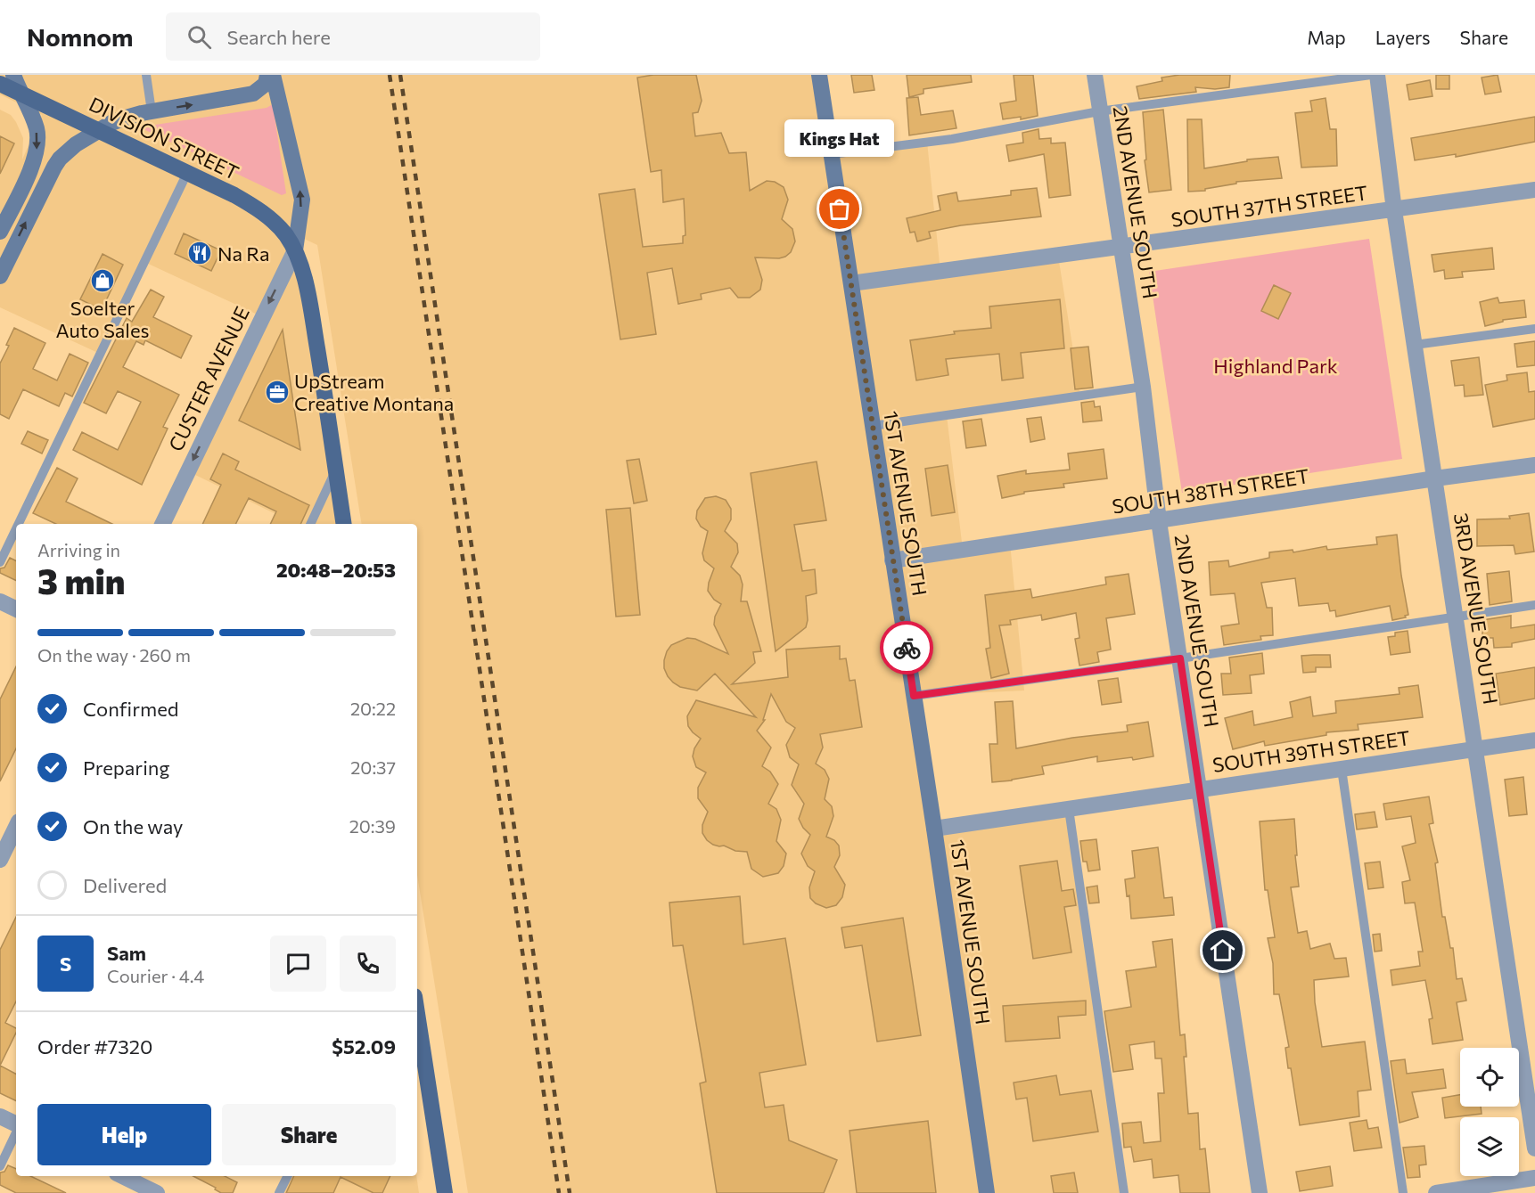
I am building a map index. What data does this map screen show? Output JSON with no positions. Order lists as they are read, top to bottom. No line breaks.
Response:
{"streets":{"main road":["DIVISION STREET"],"street":["2ND AVENUE SOUTH","SOUTH 37TH STREET","CUSTER AVENUE","SOUTH 38TH STREET","1ST AVENUE SOUTH","3RD AVENUE SOUTH","SOUTH 39TH STREET"]},"crossings":[["DIVISION STREET","CUSTER AVENUE"],["2ND AVENUE SOUTH","SOUTH 37TH STREET"],["2ND AVENUE SOUTH","SOUTH 38TH STREET"],["2ND AVENUE SOUTH","SOUTH 39TH STREET"],["SOUTH 37TH STREET","1ST AVENUE SOUTH"],["SOUTH 37TH STREET","3RD AVENUE SOUTH"],["SOUTH 38TH STREET","1ST AVENUE SOUTH"],["SOUTH 38TH STREET","3RD AVENUE SOUTH"],["1ST AVENUE SOUTH","SOUTH 39TH STREET"],["3RD AVENUE SOUTH","SOUTH 39TH STREET"]],"one_way":["CUSTER AVENUE"],"parks":["Highland Park"],"places":{"other":["Kings Hat"],"restaurant":["Na Ra"],"shop":["Soelter Auto Sales"],"office":["UpStream Creative Montana"]},"page":{"header":"Nomnom","search":"Search here","nav":["Map","Layers","Share"],"bubble":"Kings Hat","heading":["3 min","Arriving in","20:48–20:53"],"panel":["Sam","Courier · 4.4","Order #7320","$52.09"],"bar":"On the way · 260 m","list":[["Confirmed","20:22"],["Preparing","20:37"],["On the way","20:39"],"Delivered"],"round":"S","buttons":["Help","Share"]}}
